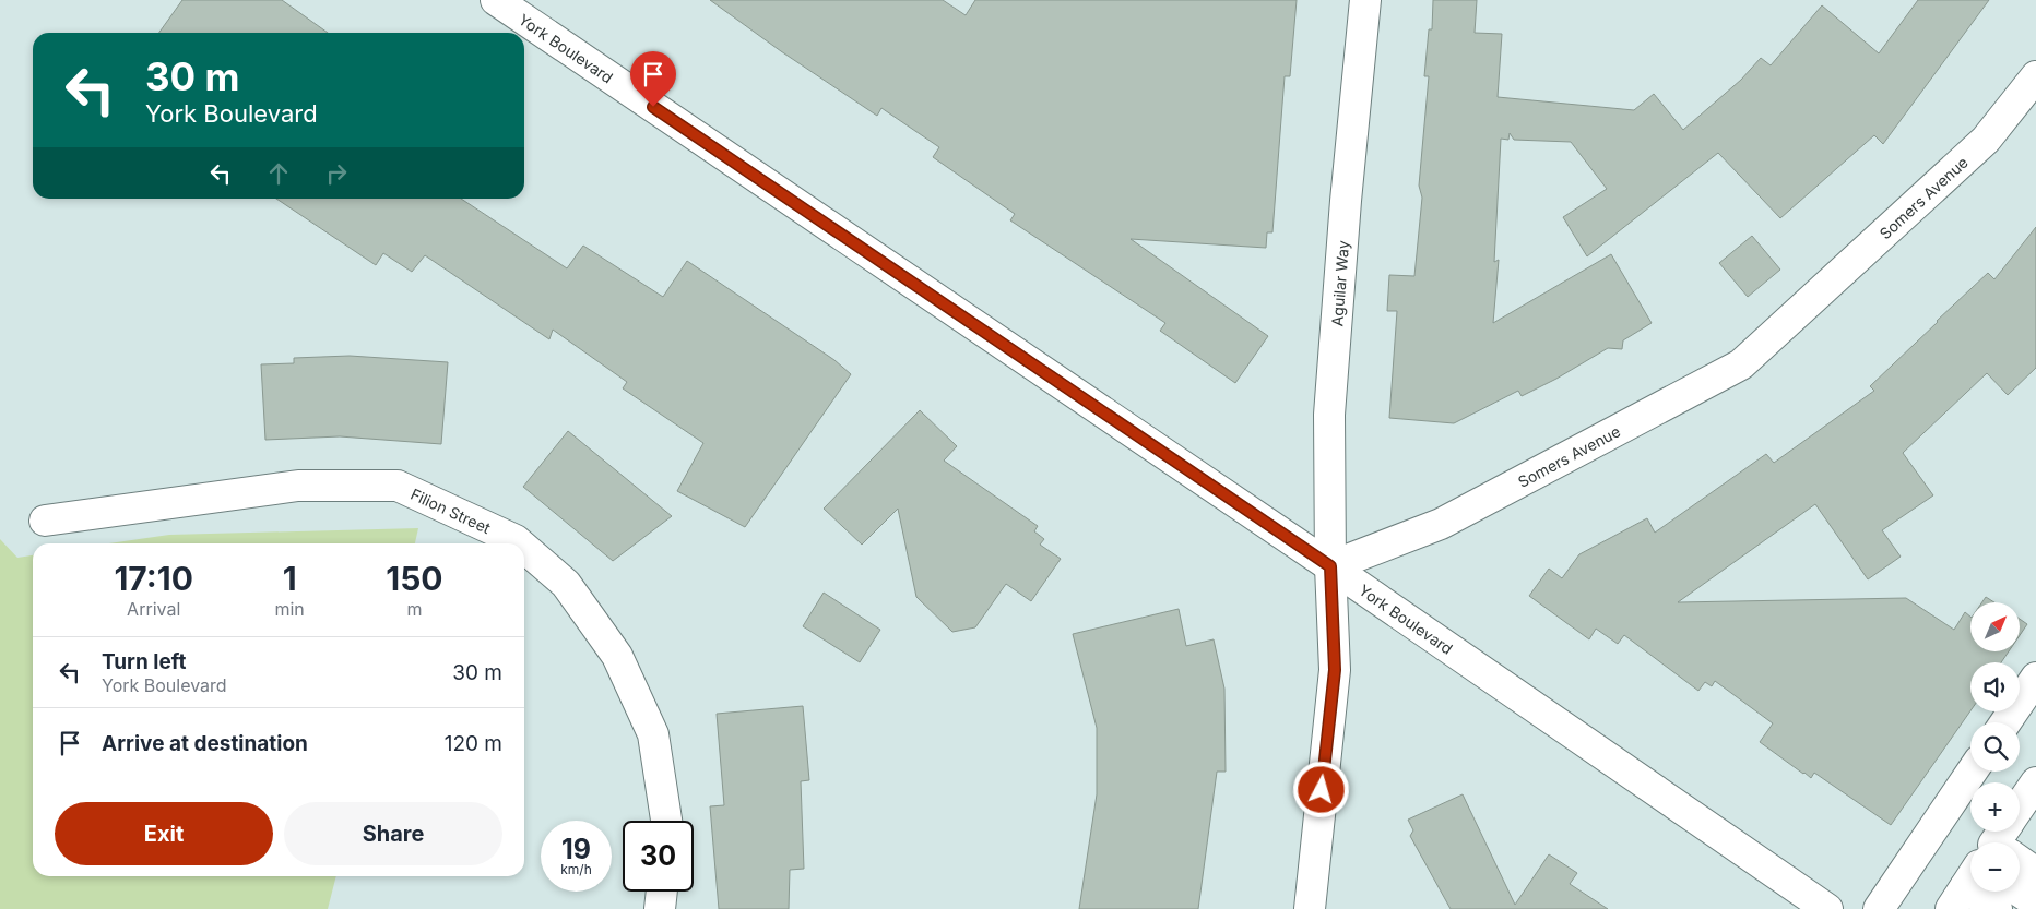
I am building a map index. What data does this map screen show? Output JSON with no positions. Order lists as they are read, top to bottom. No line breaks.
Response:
{"streets":{"street":["York Boulevard","Somers Avenue","Aguilar Way","Filion Street"]},"crossings":[["York Boulevard","Somers Avenue"],["York Boulevard","Aguilar Way"],["Somers Avenue","Aguilar Way"]],"north":"top right","page":{"turn":["30 m","York Boulevard"],"eta":["17:10","Arrival","1","min","150","m"],"map_buttons":["+","−"],"list":[{"name":"Turn left","note":"York Boulevard","value":"30 m"},{"name":"Arrive at destination","value":"120 m"}],"buttons":["Exit","Share"],"speed":"19 km/h","limit":"30"}}
